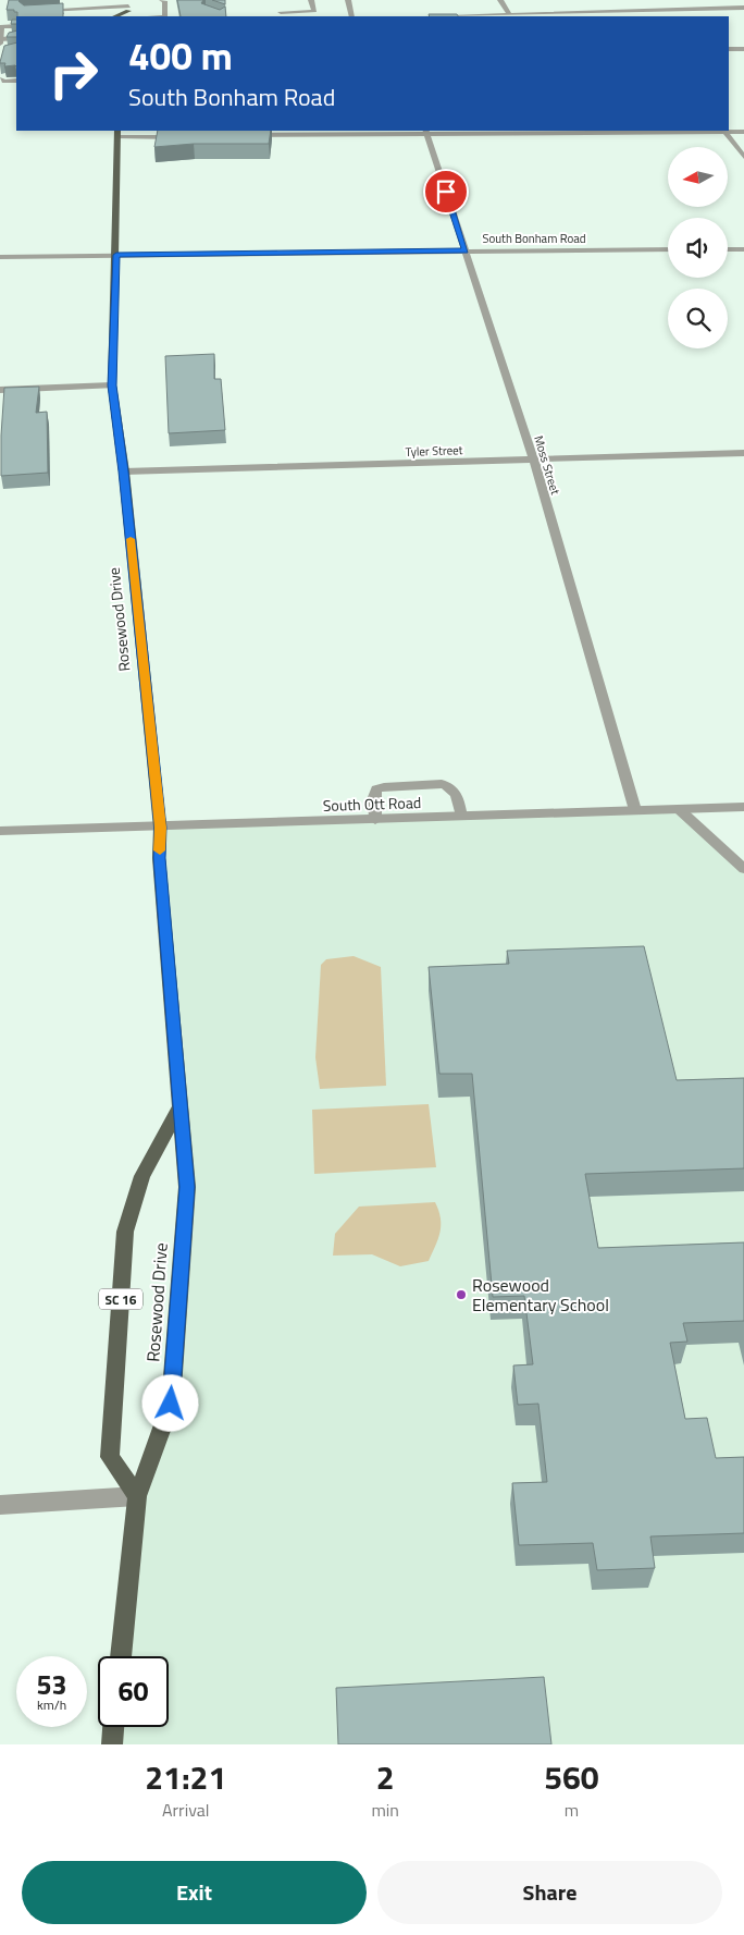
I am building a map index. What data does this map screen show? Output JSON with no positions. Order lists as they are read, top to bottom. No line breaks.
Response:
{"streets":{"main road":["Rosewood Drive","SC 16"],"street":["South Bonham Road","Tyler Street","Moss Street","South Ott Road"]},"crossings":[["South Bonham Road","Moss Street"],["South Bonham Road","Rosewood Drive"],["Tyler Street","Moss Street"],["Tyler Street","Rosewood Drive"],["Moss Street","South Ott Road"],["Rosewood Drive","South Ott Road"],["Rosewood Drive","SC 16"]],"places":["Rosewood Elementary School"],"north":"left","page":{"turn":["400 m","South Bonham Road"],"speed":"53 km/h","limit":"60","eta":["21:21","Arrival","2","min","560","m"],"buttons":["Exit","Share"]}}
